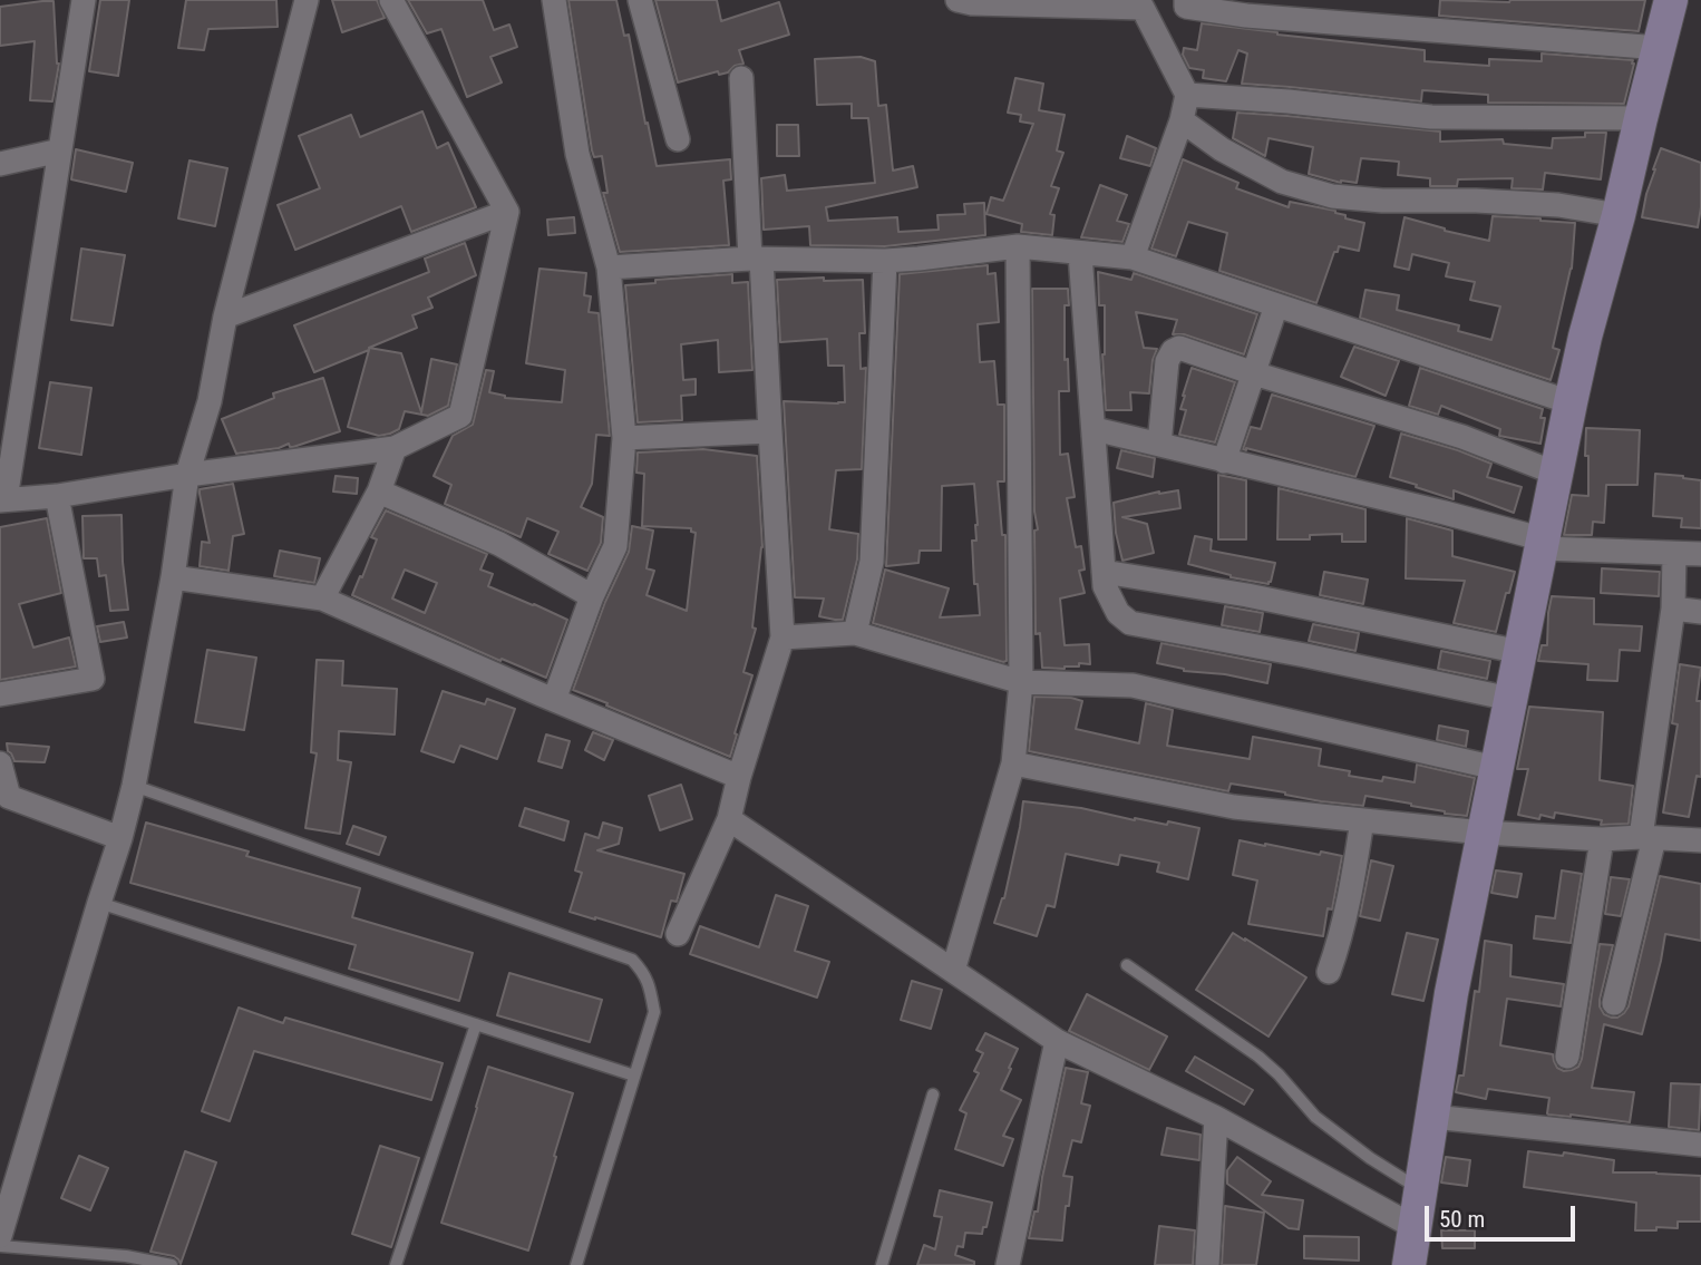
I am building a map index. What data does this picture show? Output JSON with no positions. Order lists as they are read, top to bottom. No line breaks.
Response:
{"scale_bar":"50 m"}
